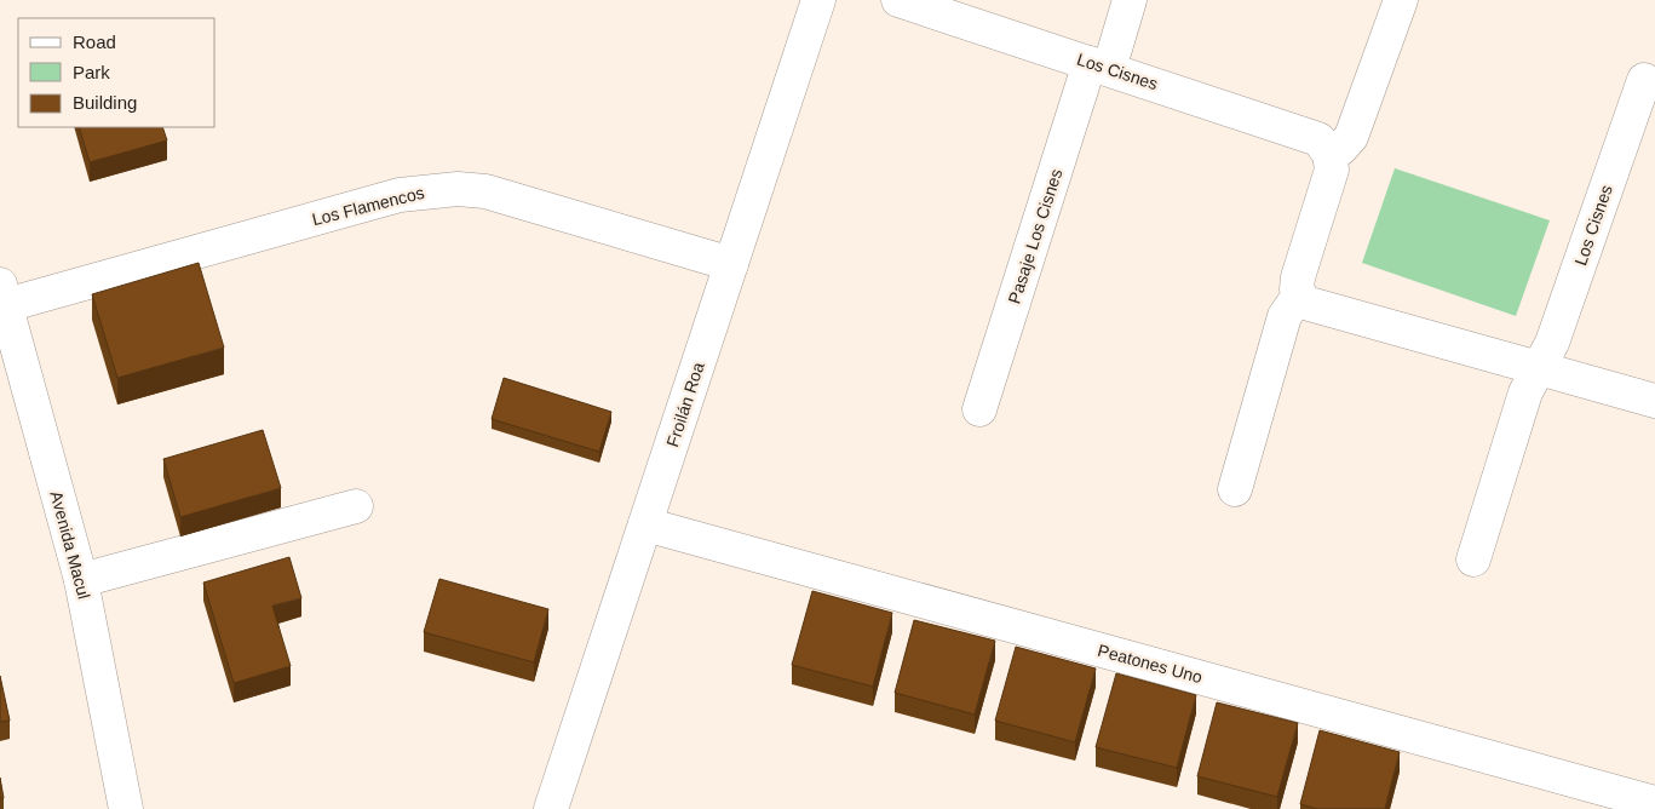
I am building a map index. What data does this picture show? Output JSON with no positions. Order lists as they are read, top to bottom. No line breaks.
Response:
{"streets":{"street":["Los Cisnes","Los Flamencos","Pasaje Los Cisnes","Froilán Roa","Avenida Macul","Peatones Uno"]},"crossings":[["Los Cisnes","Pasaje Los Cisnes"],["Los Flamencos","Froilán Roa"],["Los Flamencos","Avenida Macul"],["Froilán Roa","Peatones Uno"]],"legend":["Road","Park","Building"]}
